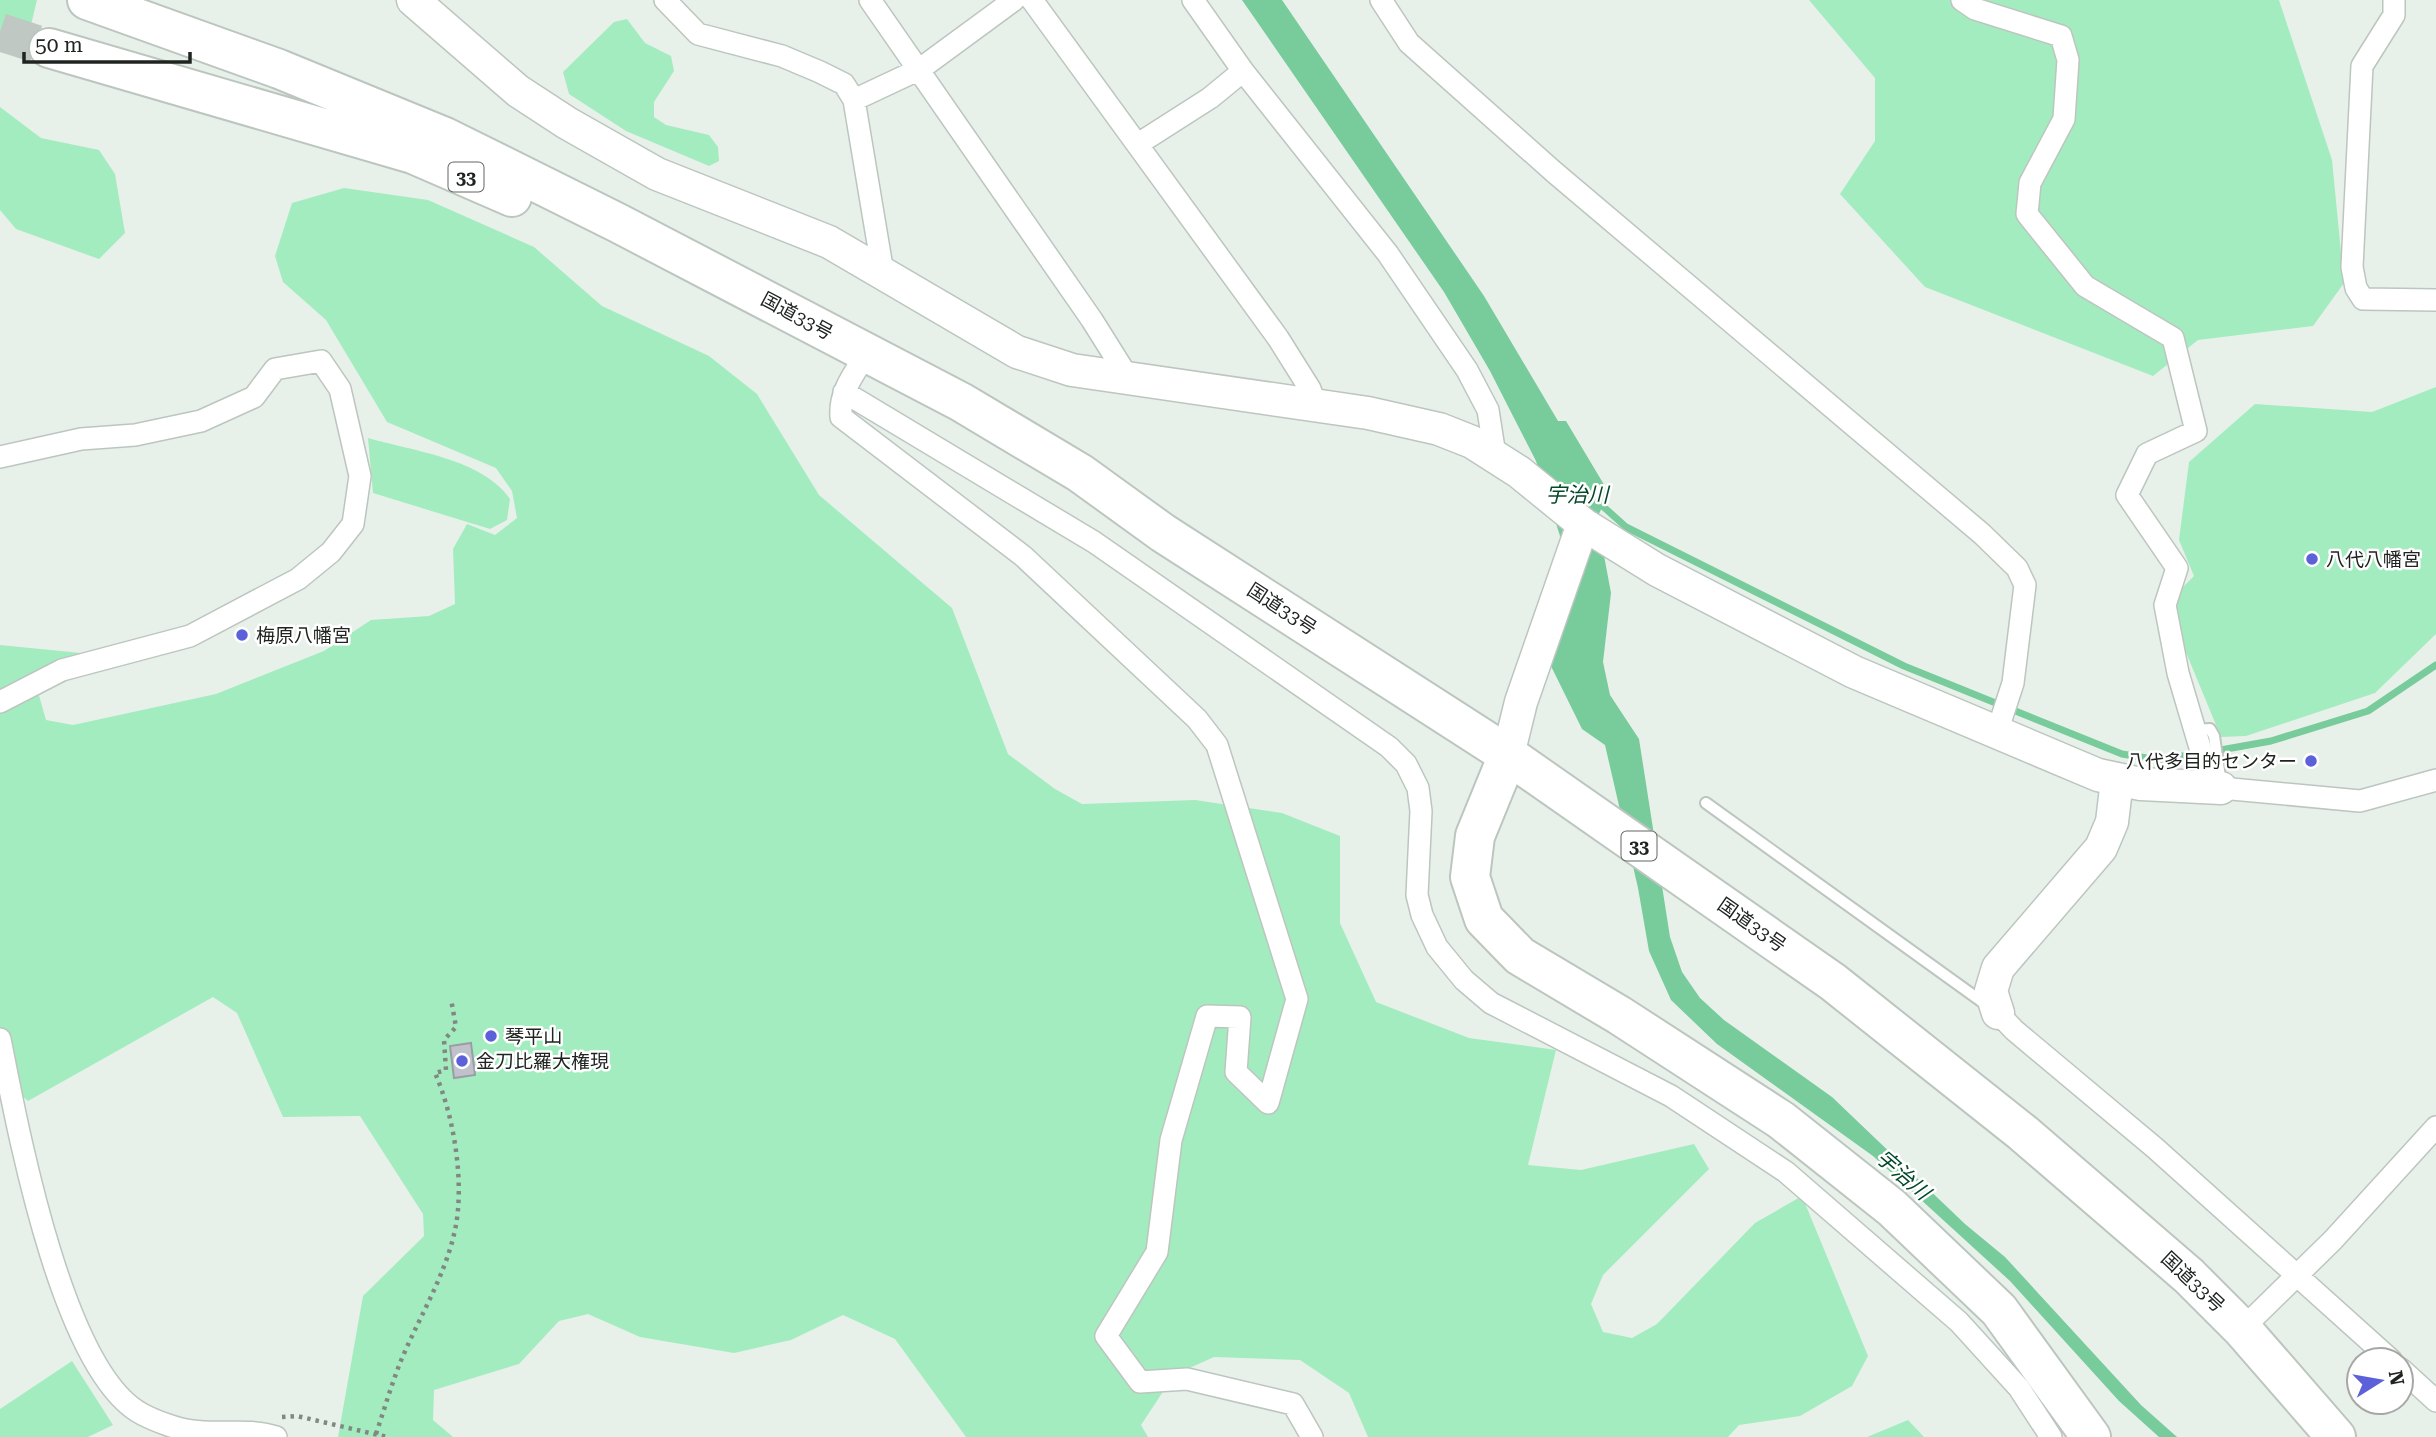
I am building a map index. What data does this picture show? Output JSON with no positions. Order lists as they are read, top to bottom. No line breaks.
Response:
{"streets":{"highway":["33","国道33号"]},"crossings":[["33","国道33号"]],"water":["宇治川"],"places":["八代八幡宮","梅原八幡宮","八代多目的センター","琴平山","金刀比羅大権現"],"scale_bar":"50 m","north":"right"}
